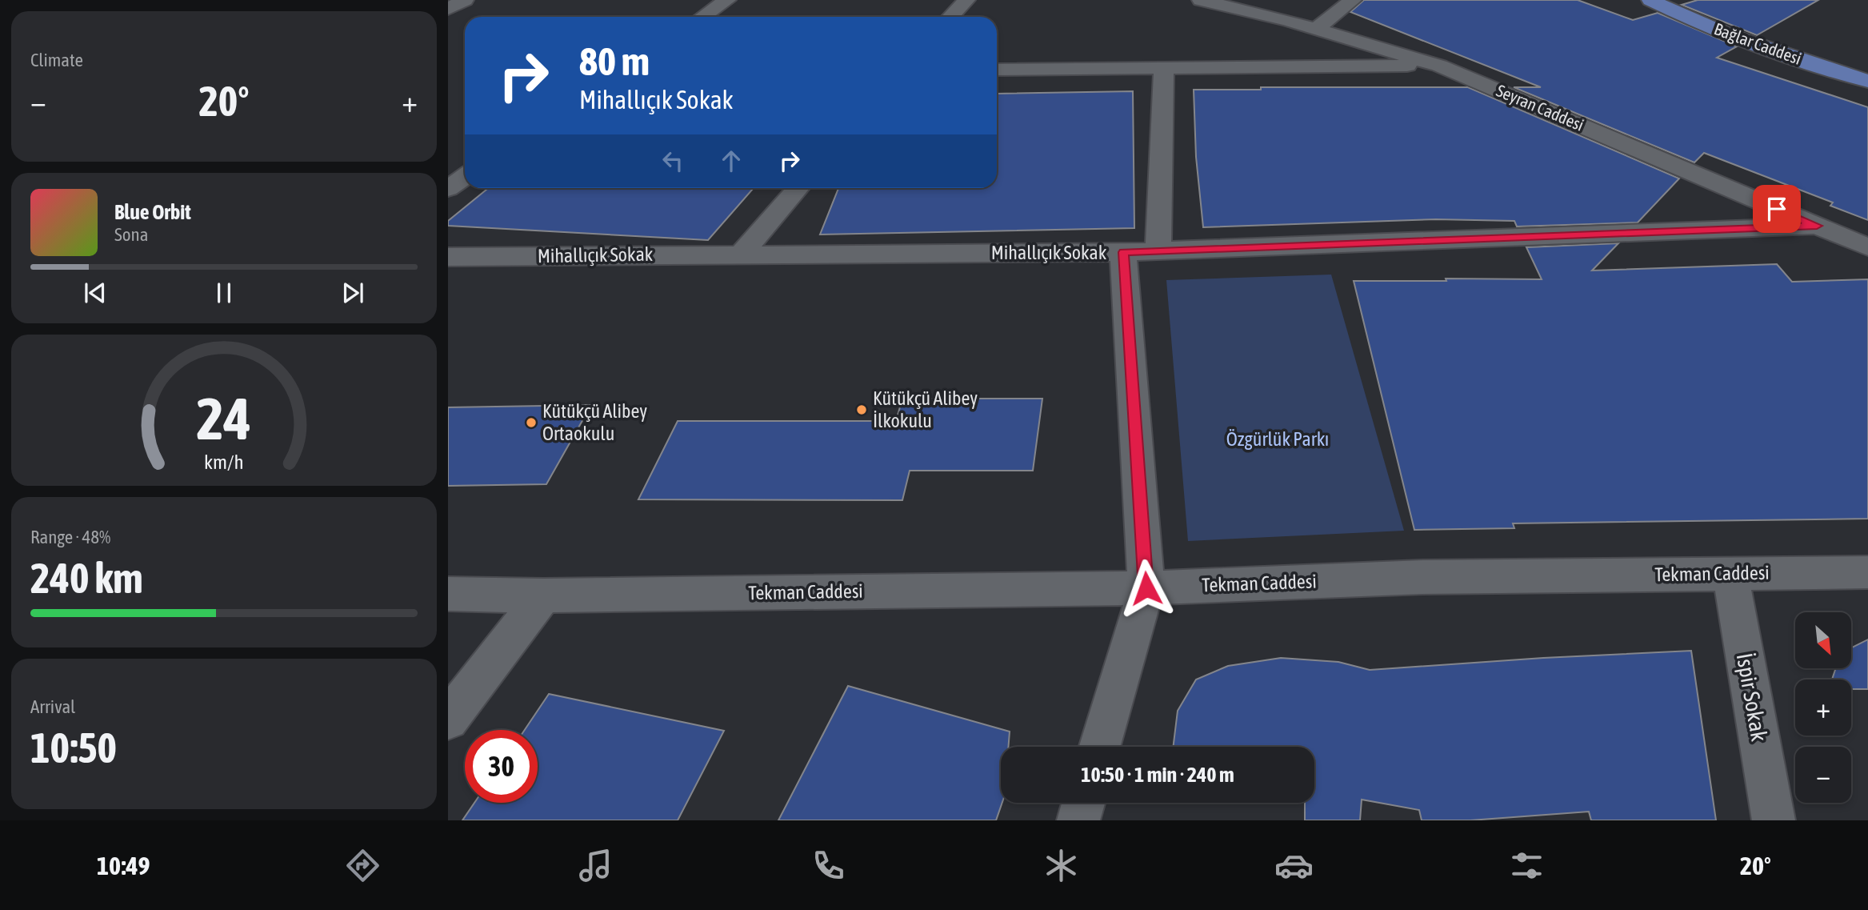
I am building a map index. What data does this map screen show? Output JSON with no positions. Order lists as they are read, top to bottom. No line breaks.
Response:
{"streets":{"main road":["Bağlar Caddesi"],"street":["Seyran Caddesi","Mihallıçık Sokak","Tekman Caddesi","İspir Sokak"]},"crossings":[["Seyran Caddesi","Mihallıçık Sokak"],["Tekman Caddesi","İspir Sokak"]],"parks":["Özgürlük Parkı"],"places":["Kütükçü Alibey İlkokulu","Kütükçü Alibey Ortaokulu"],"north":"bottom right","page":{"tile":["Climate",["Range · 48%","240 km"],["Arrival","10:50"]],"turn":["80 m","Mihallıçık Sokak"],"heat":["−","20°","+"],"song":["Blue Orbit","Sona"],"map_buttons":["+","−"],"limit":"30","trip":"10:50 · 1 min · 240 m","tabs":["10:49","20°"],"gauge":["24","km/h"]}}
